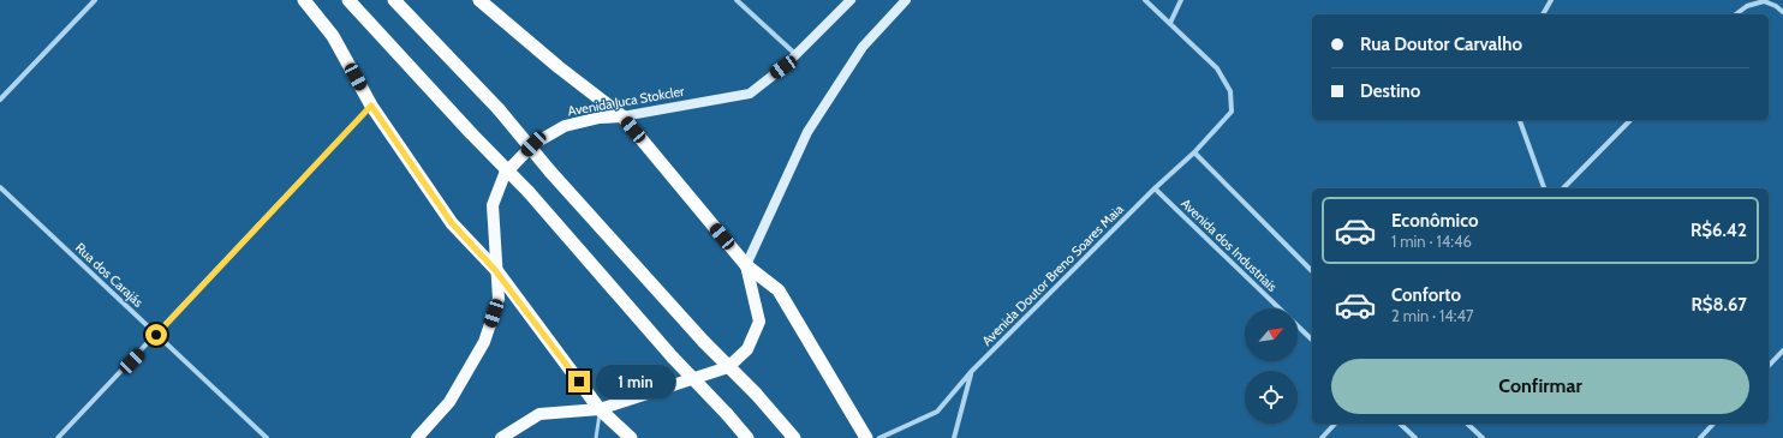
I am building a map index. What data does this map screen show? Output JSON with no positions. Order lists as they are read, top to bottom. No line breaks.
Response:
{"streets":{"main road":["Avenida Juca Stokcler"],"street":["Avenida dos Industriais","Rua dos Carajás","Avenida Doutor Breno Soares Maia"]},"crossings":[["Avenida dos Industriais","Avenida Doutor Breno Soares Maia"]],"north":"top right","page":{"banner":["Rua Doutor Carvalho","Destino"],"list":[{"name":"Econômico","note":"1 min · 14:46","value":"R$6.42"},{"name":"Conforto","note":"2 min · 14:47","value":"R$8.67"}],"buttons":"Confirmar","bubble":"1 min"}}
